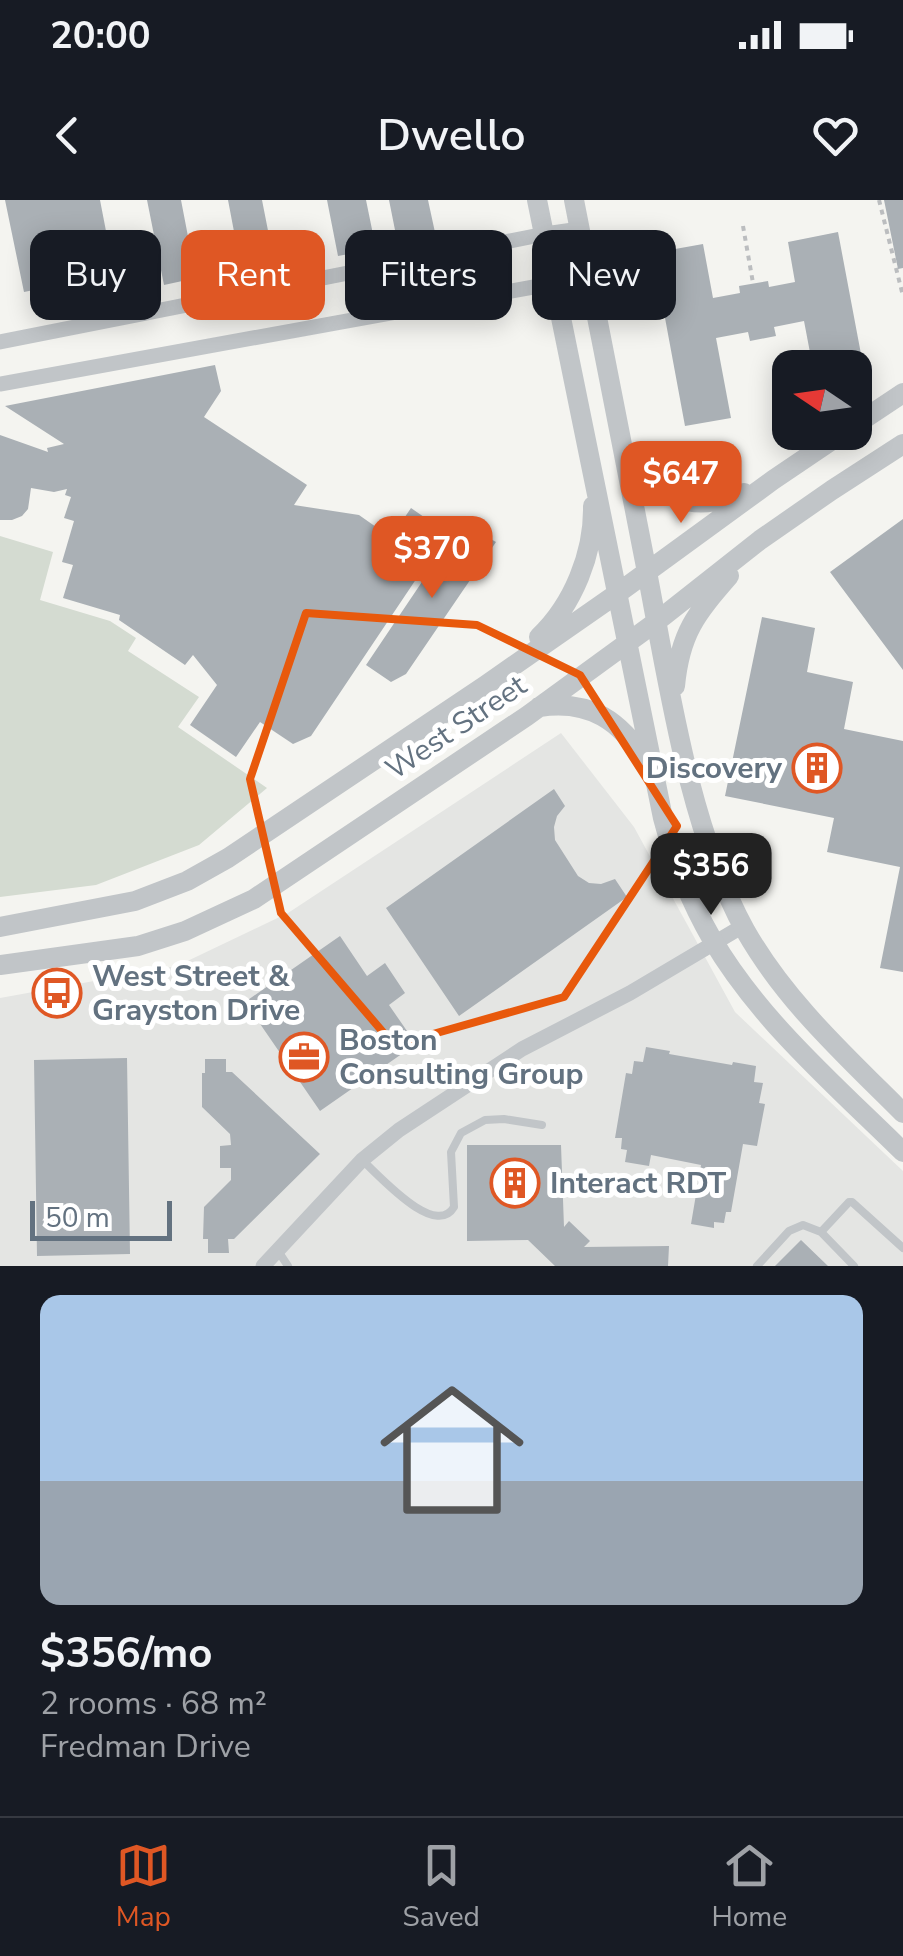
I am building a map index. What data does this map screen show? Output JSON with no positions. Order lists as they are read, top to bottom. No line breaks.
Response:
{"streets":{"street":["West Street"]},"places":{"building":["Discovery","Interact RDT"],"bus stop":["West Street & Grayston Drive"],"office":["Boston Consulting Group"]},"scale_bar":"50 m","north":"left","page":{"status":"20:00","header":"Dwello","chip":["Buy","Rent","Filters","New"],"price":["$647","$370","$356"],"scale":"50 m","list":[{"name":"$356/mo","note":"2 rooms · 68 m² · Fredman Drive"}],"tabs":["Map","Saved","Home"]}}
